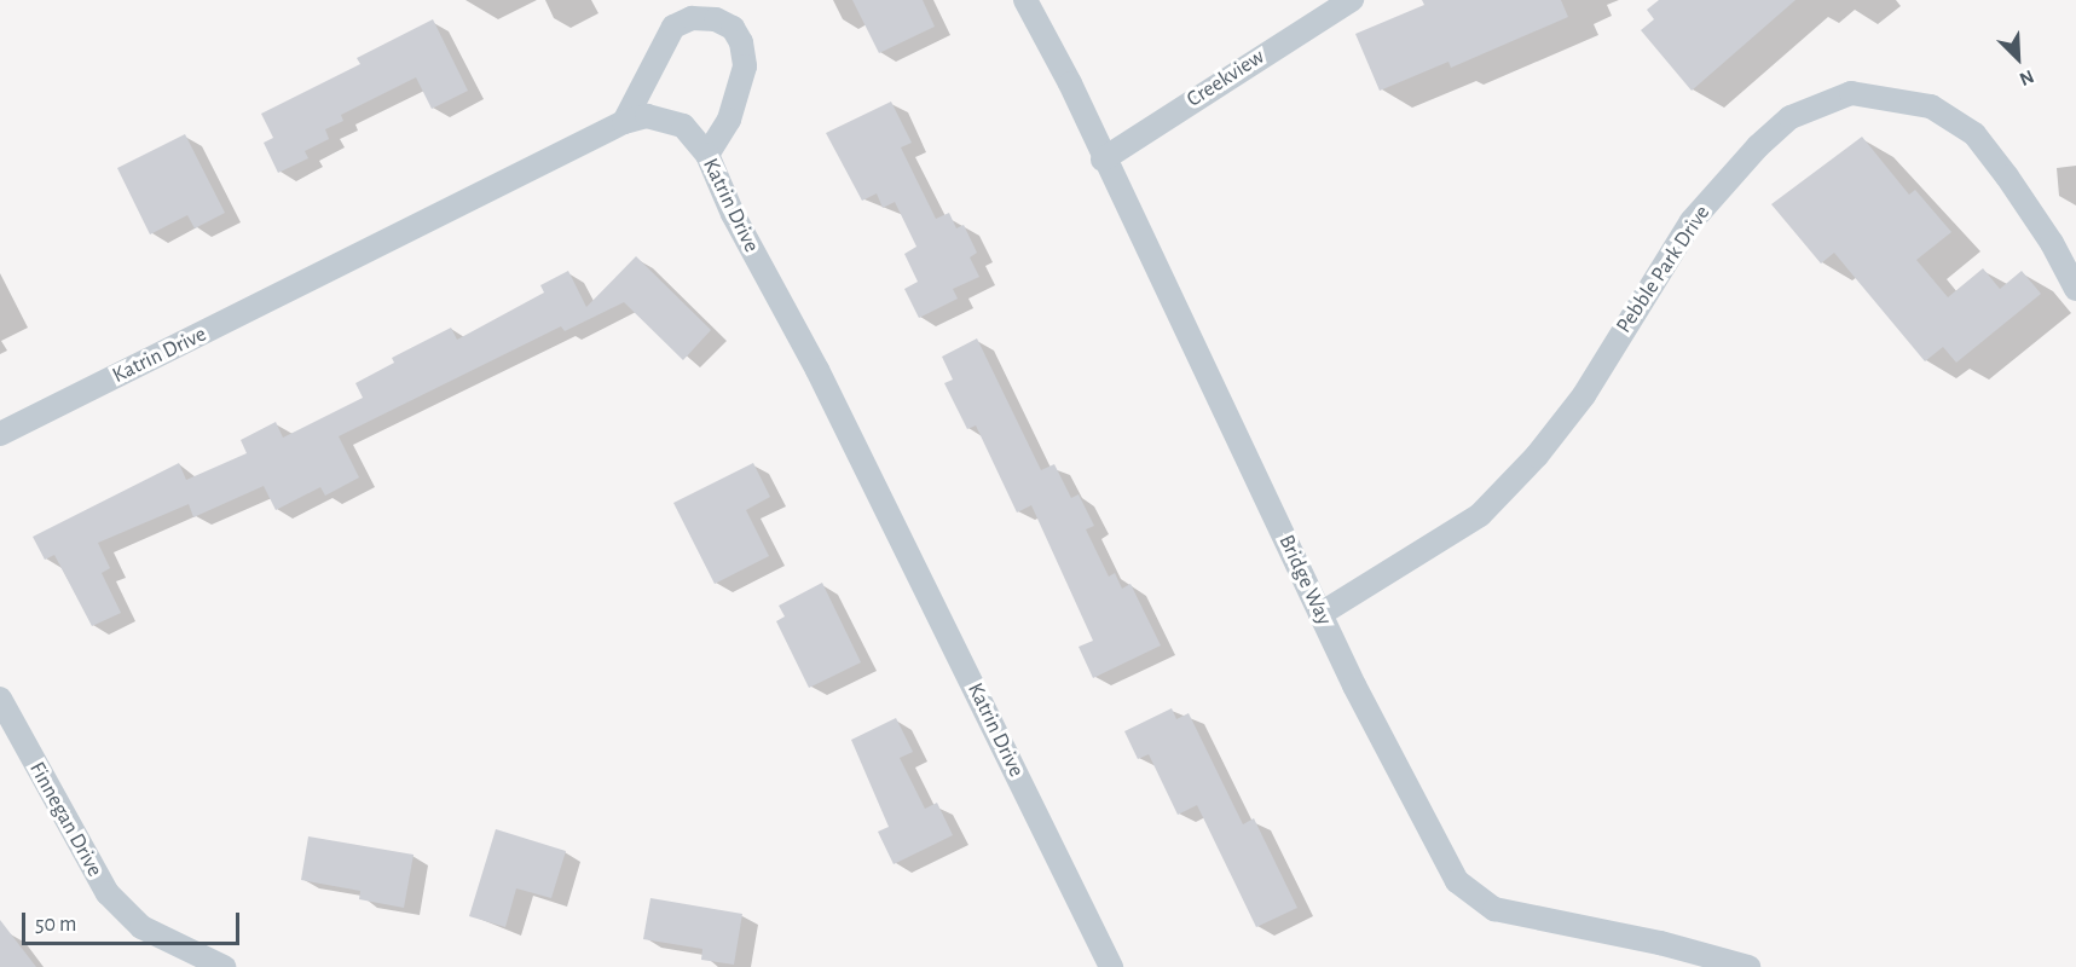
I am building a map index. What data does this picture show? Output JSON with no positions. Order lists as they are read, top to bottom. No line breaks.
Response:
{"streets":{"street":["Creekview","Katrin Drive","Pebble Park Drive","Bridge Way","Finnegan Drive"]},"crossings":[["Creekview","Bridge Way"],["Pebble Park Drive","Bridge Way"]],"scale_bar":"50 m","north":"bottom right"}
